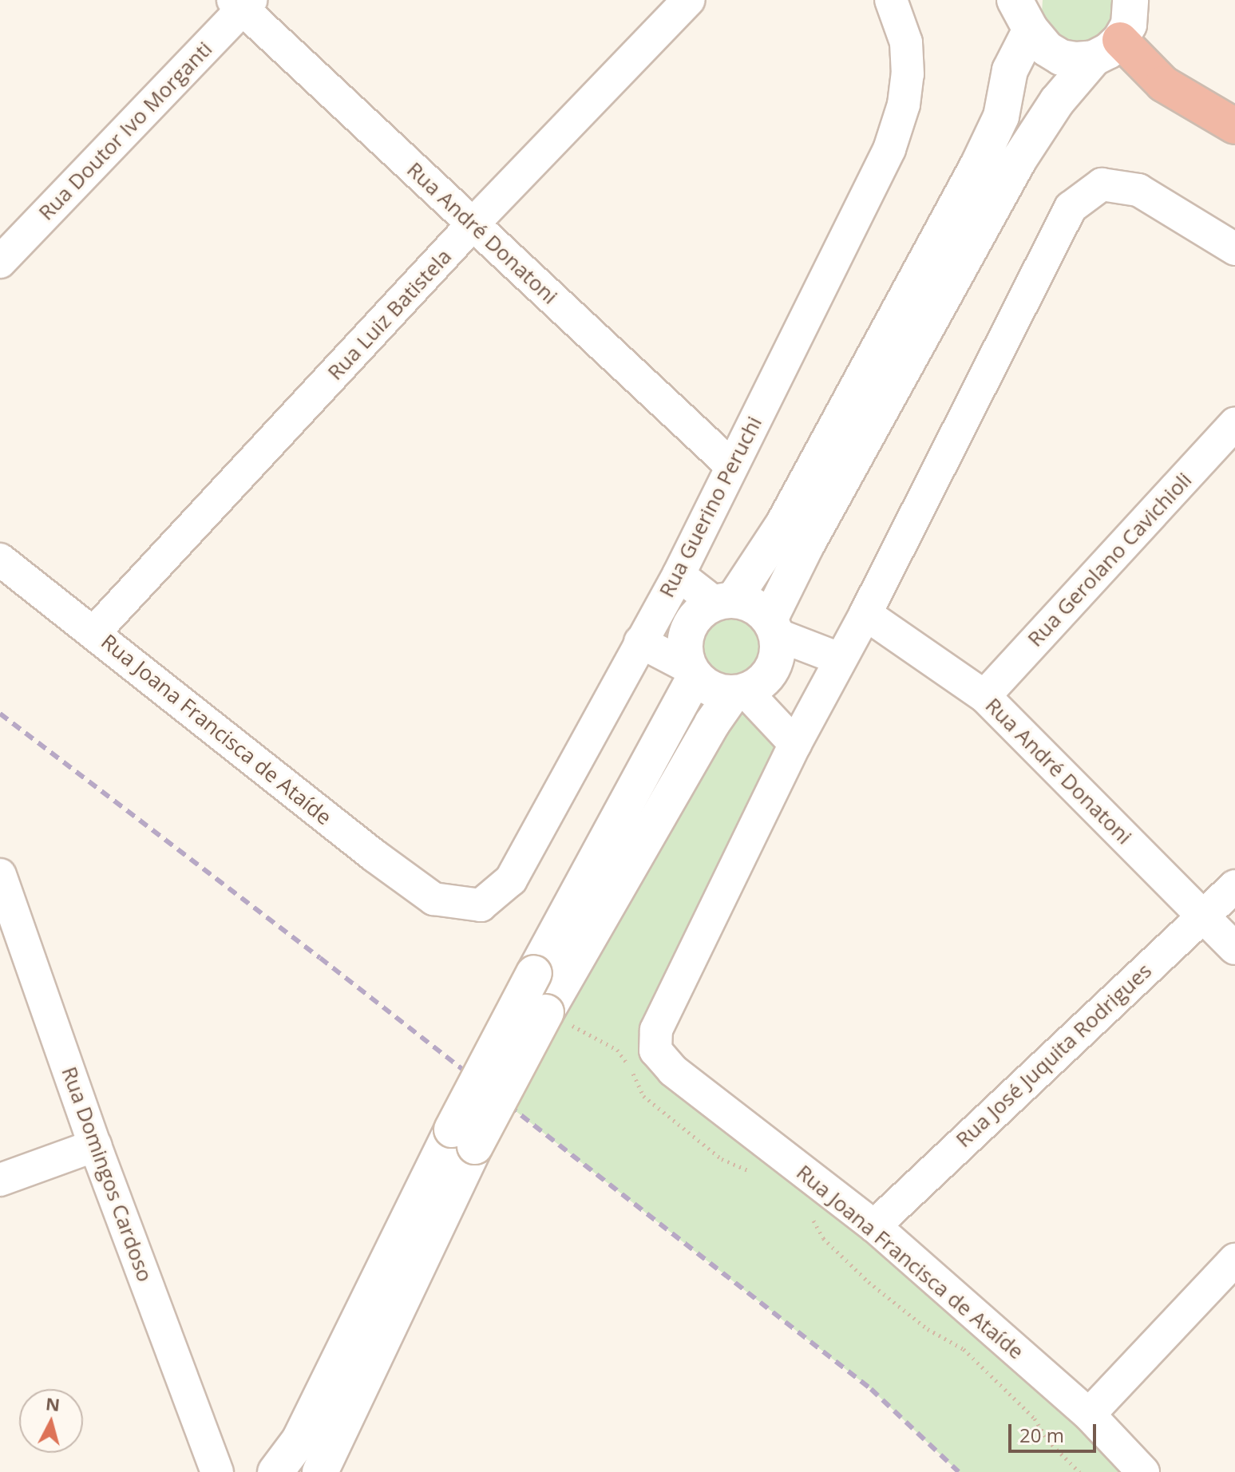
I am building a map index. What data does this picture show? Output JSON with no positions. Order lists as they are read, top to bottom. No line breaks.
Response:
{"streets":{"street":["Rua Doutor Ivo Morganti","Rua André Donatoni","Rua Luiz Batistela","Rua Guerino Peruchi","Rua Gerolano Cavichioli","Rua Joana Francisca de Ataíde","Rua José Juquita Rodrigues","Rua Domingos Cardoso"]},"crossings":[["Rua Doutor Ivo Morganti","Rua André Donatoni"],["Rua André Donatoni","Rua Luiz Batistela"],["Rua André Donatoni","Rua Guerino Peruchi"],["Rua André Donatoni","Rua Gerolano Cavichioli"],["Rua André Donatoni","Rua José Juquita Rodrigues"],["Rua Luiz Batistela","Rua Joana Francisca de Ataíde"],["Rua Guerino Peruchi","Rua Joana Francisca de Ataíde"],["Rua Joana Francisca de Ataíde","Rua José Juquita Rodrigues"]],"scale_bar":"20 m","north":"top"}
